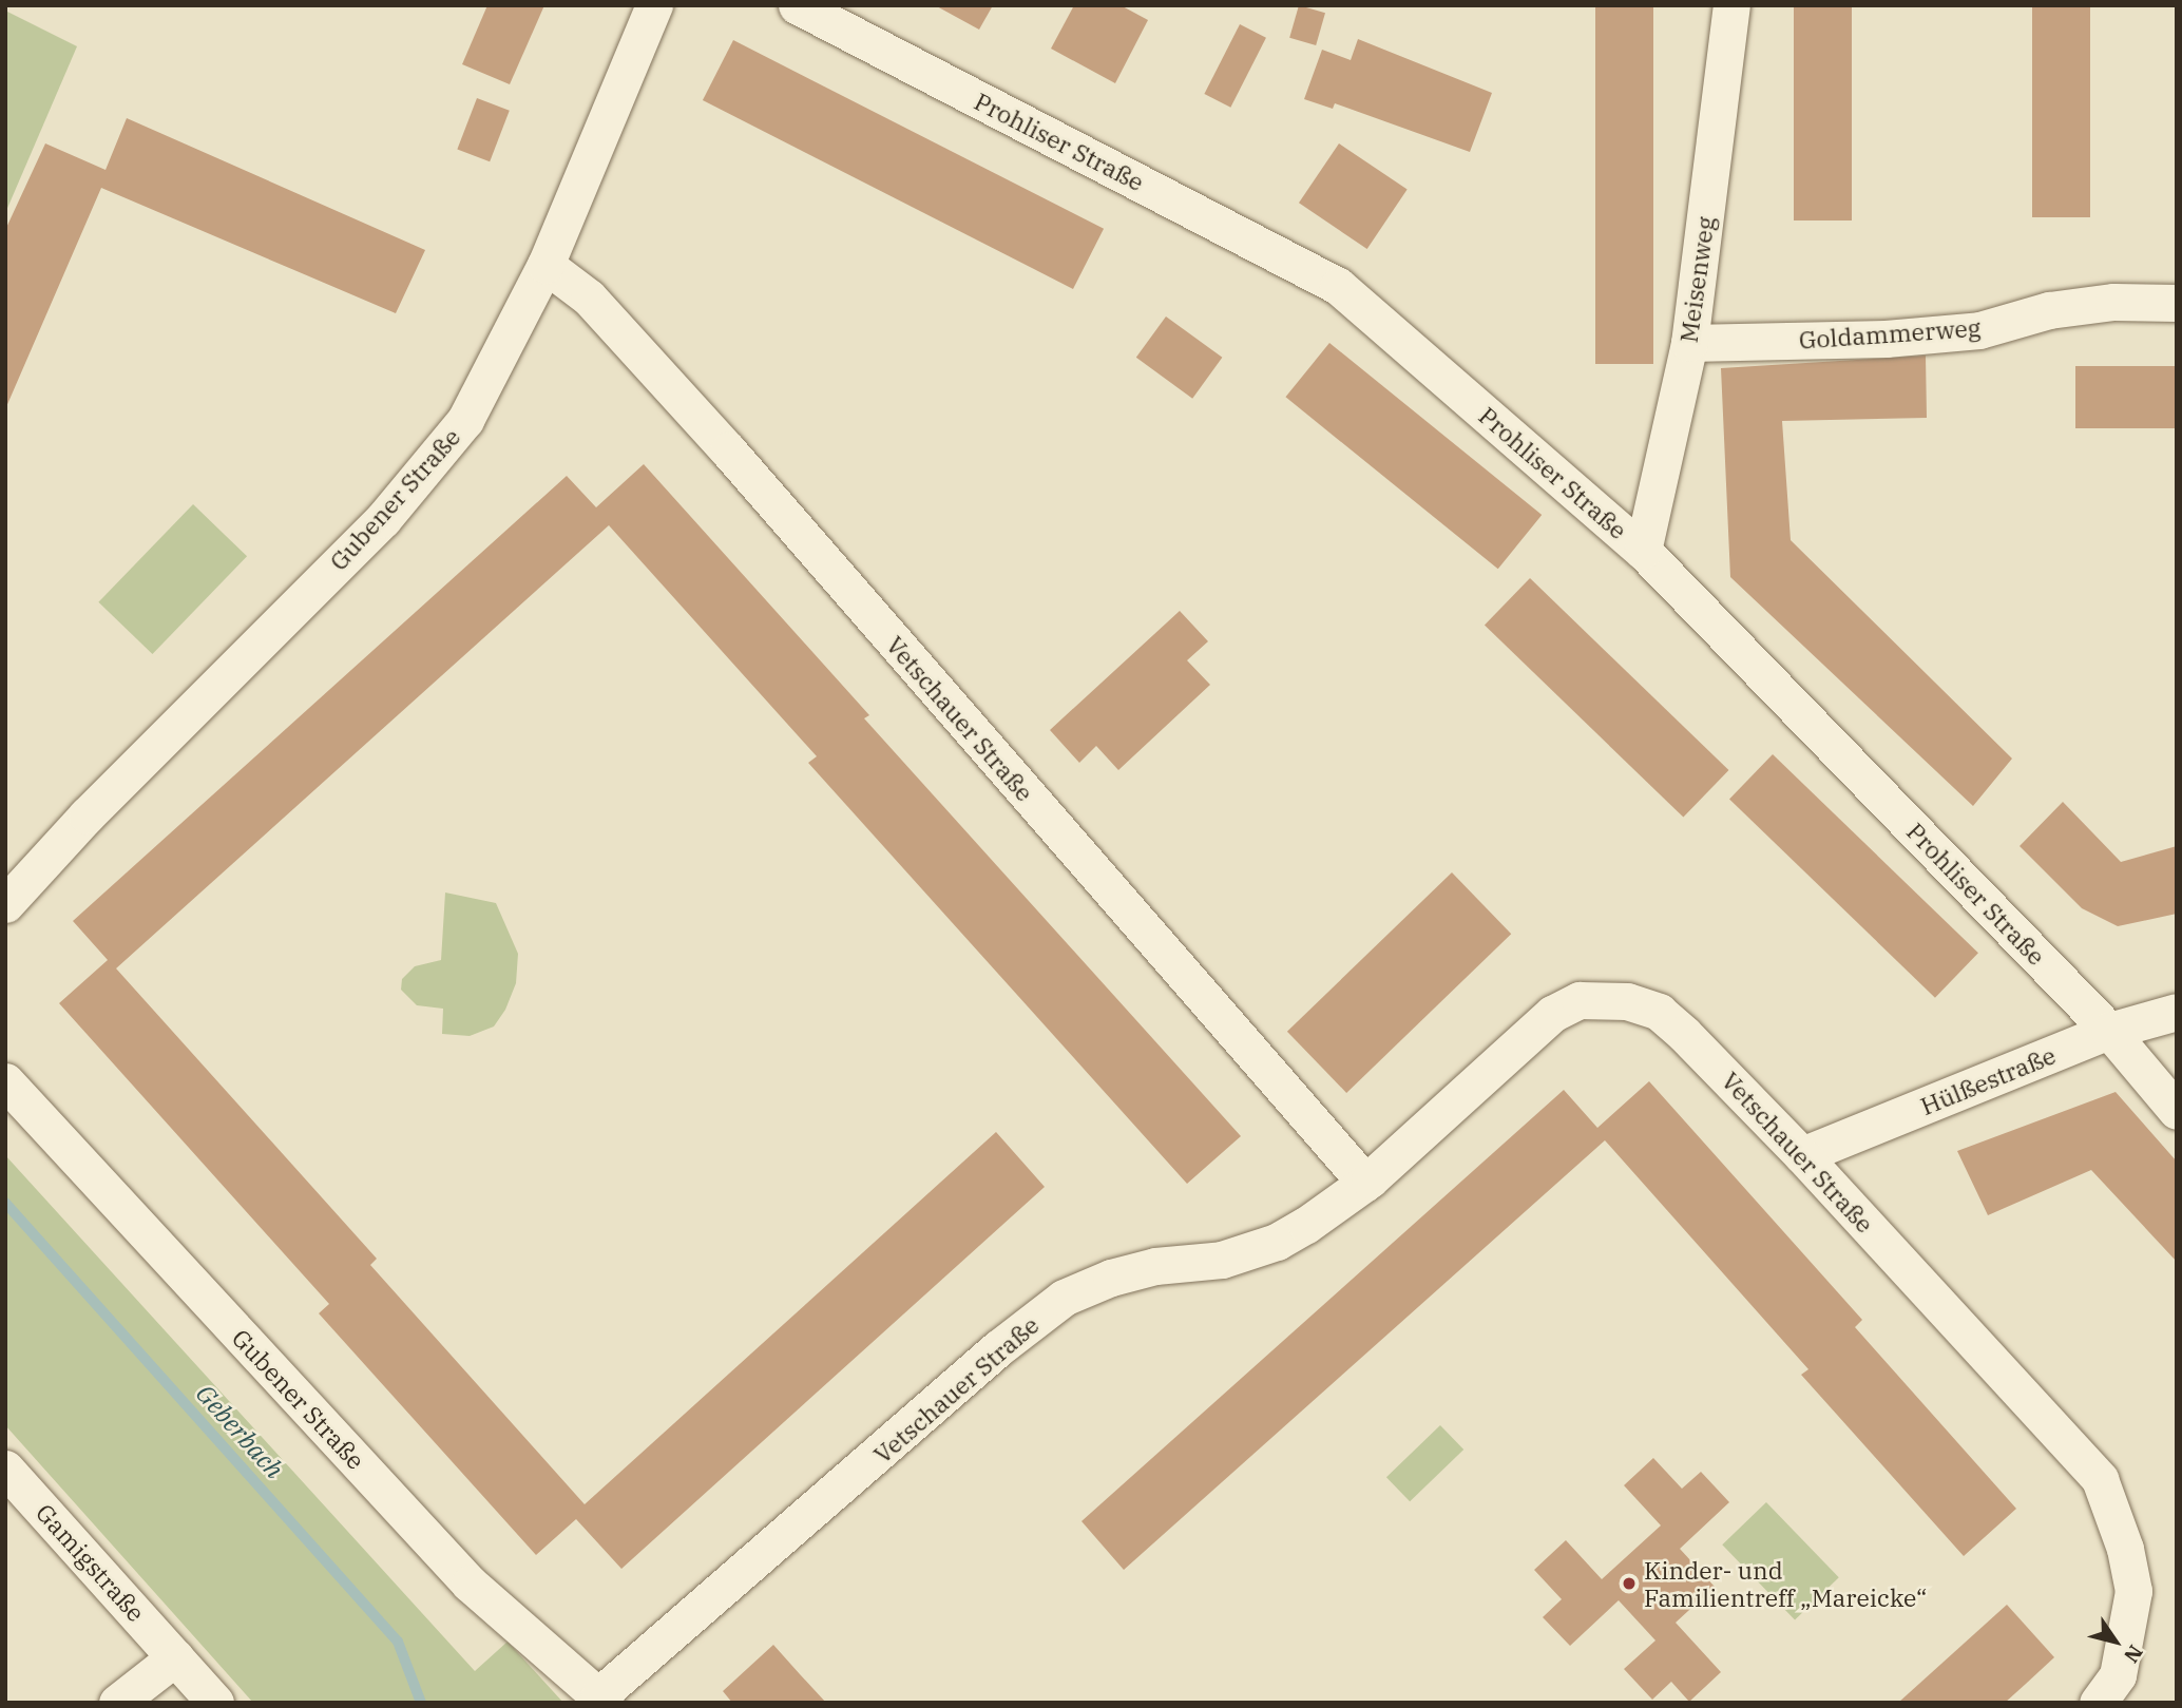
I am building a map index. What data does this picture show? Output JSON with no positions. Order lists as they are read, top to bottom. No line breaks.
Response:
{"streets":{"street":["Prohliser Straße","Meisenweg","Goldammerweg","Gubener Straße","Vetschauer Straße","Hülßestraße","Gamigstraße"]},"crossings":[["Prohliser Straße","Meisenweg"],["Prohliser Straße","Hülßestraße"],["Meisenweg","Goldammerweg"],["Gubener Straße","Vetschauer Straße"],["Vetschauer Straße","Hülßestraße"]],"water":["Geberbach"],"places":["Kinder- und Familientreff „Mareicke“"],"north":"bottom right"}
